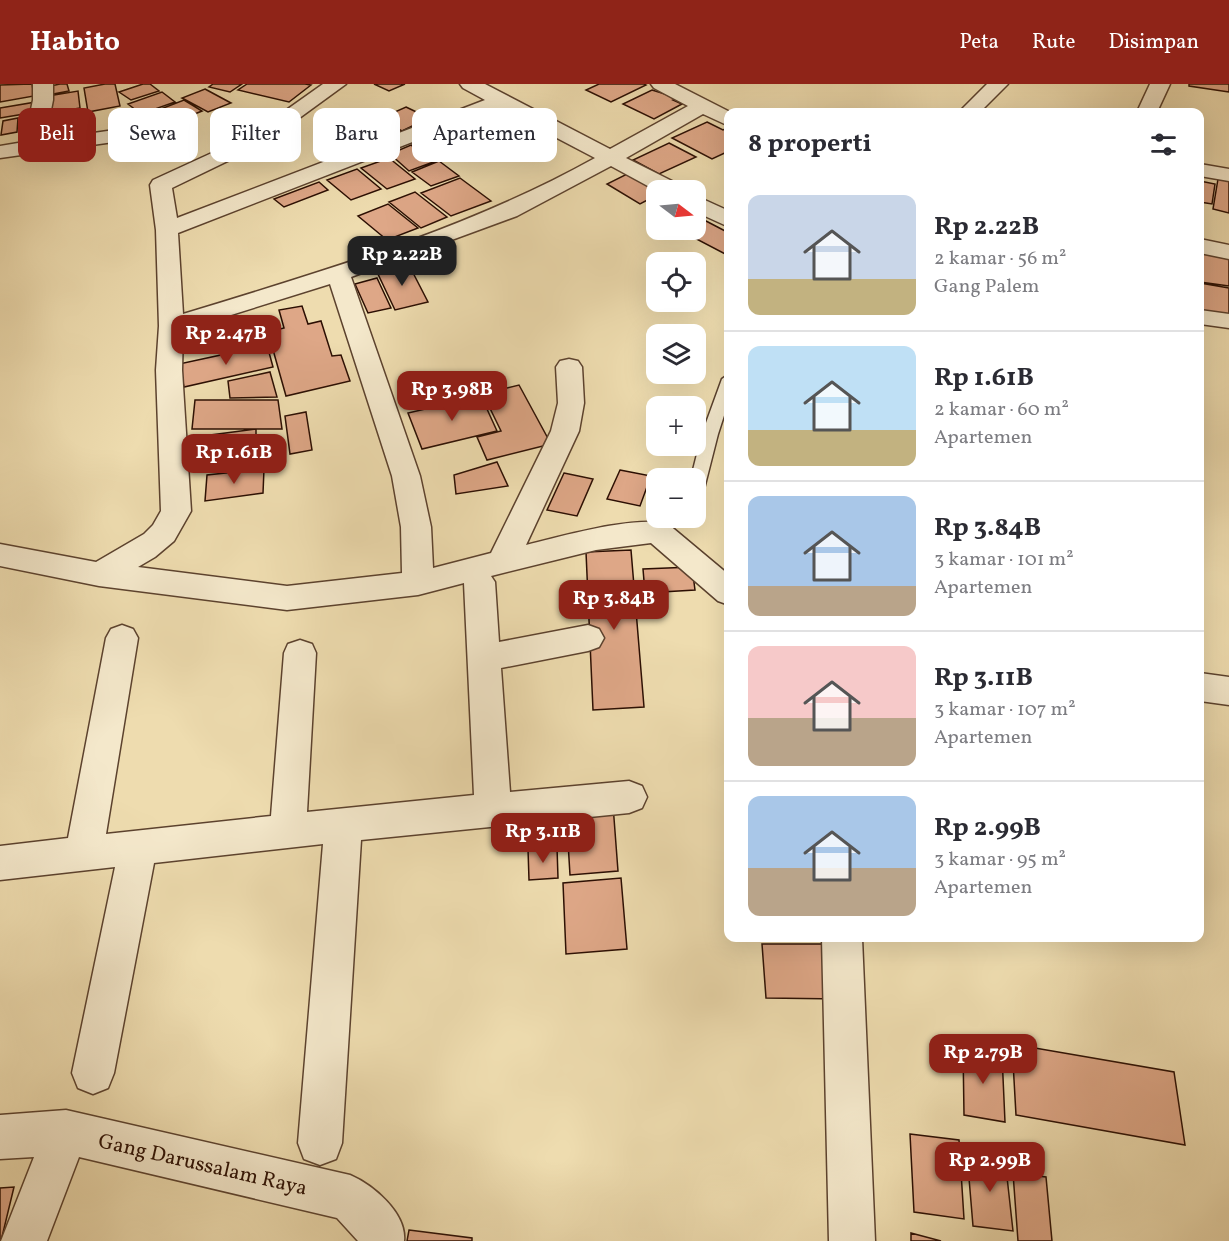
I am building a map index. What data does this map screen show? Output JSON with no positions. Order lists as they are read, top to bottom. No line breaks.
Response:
{"streets":{"street":["Gang Darussalam Raya"]},"north":"right","page":{"header":"Habito","nav":["Peta","Rute","Disimpan"],"chip":["Beli","Sewa","Filter","Baru","Apartemen"],"heading":"8 properti","map_buttons":["+","−"],"list":[{"name":"Rp 2.22B","note":"2 kamar · 56 m² · Gang Palem"},{"name":"Rp 1.61B","note":"2 kamar · 60 m² · Apartemen"},{"name":"Rp 3.84B","note":"3 kamar · 101 m² · Apartemen"},{"name":"Rp 3.11B","note":"3 kamar · 107 m² · Apartemen"},{"name":"Rp 2.99B","note":"3 kamar · 95 m² · Apartemen"}],"price":["Rp 2.22B","Rp 2.47B","Rp 3.98B","Rp 1.61B","Rp 3.84B","Rp 3.11B","Rp 2.79B","Rp 2.99B"]}}
